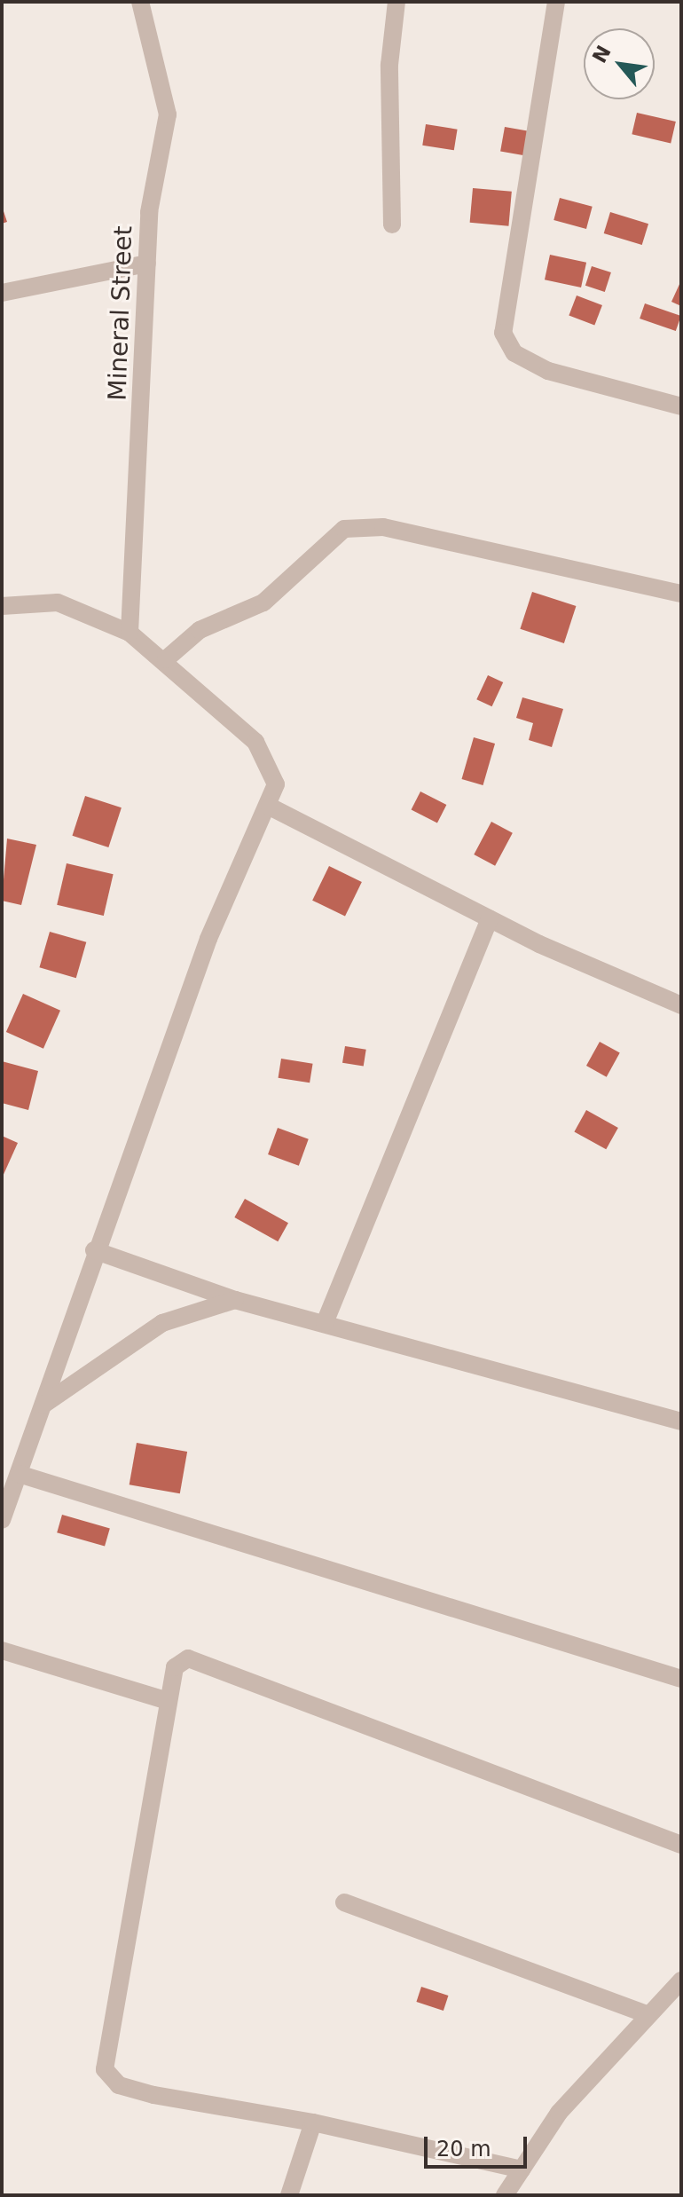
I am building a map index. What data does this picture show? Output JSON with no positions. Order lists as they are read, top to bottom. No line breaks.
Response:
{"streets":{"street":["Mineral Street"]},"scale_bar":"20 m","north":"top left"}
